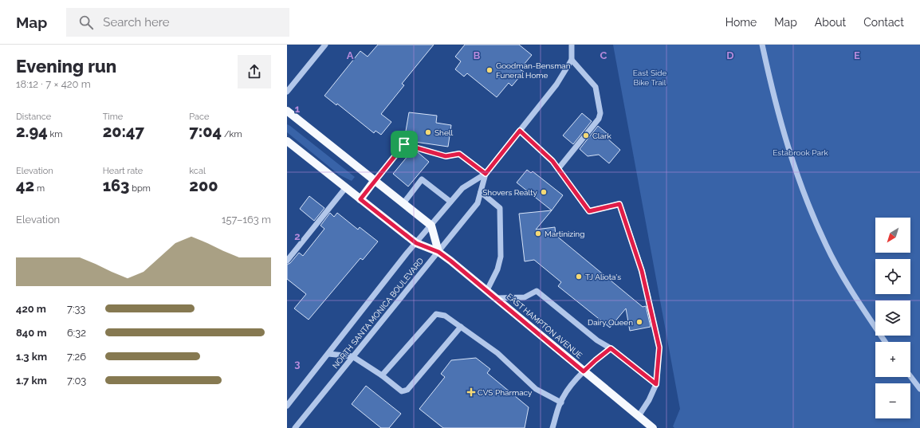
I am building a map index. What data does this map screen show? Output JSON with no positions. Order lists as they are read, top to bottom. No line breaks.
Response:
{"streets":{"main road":["EAST HAMPTON AVENUE"],"street":["NORTH SANTA MONICA BOULEVARD"]},"crossings":[["NORTH SANTA MONICA BOULEVARD","EAST HAMPTON AVENUE"]],"parks":["East Side Bike Trail","Estabrook Park"],"places":{"other":["Goodman-Bensman Funeral Home","Shell","Clark","Shovers Realty","Martinizing","TJ Aliota's","Dairy Queen"],"health":["CVS Pharmacy"]},"north":"bottom left","page":{"header":"Map","search":"Search here","nav":["Home","Map","About","Contact"],"heading":["Evening run","18:12 · 7 × 420 m"],"stats":[["Distance","2.94 km"],["Time","20:47"],["Pace","7:04 /km"],["Elevation","42 m"],["Heart rate","163 bpm"],["kcal","200"]],"chart":["Elevation","157–163 m"],"map_buttons":["+","−"],"list":[{"name":"420 m","note":"7:33"},{"name":"840 m","note":"6:32"},{"name":"1.3 km","note":"7:26"},{"name":"1.7 km","note":"7:03"}]},"grid":{"columns":["A","B","C","D","E"],"rows":["1","2","3"]}}
